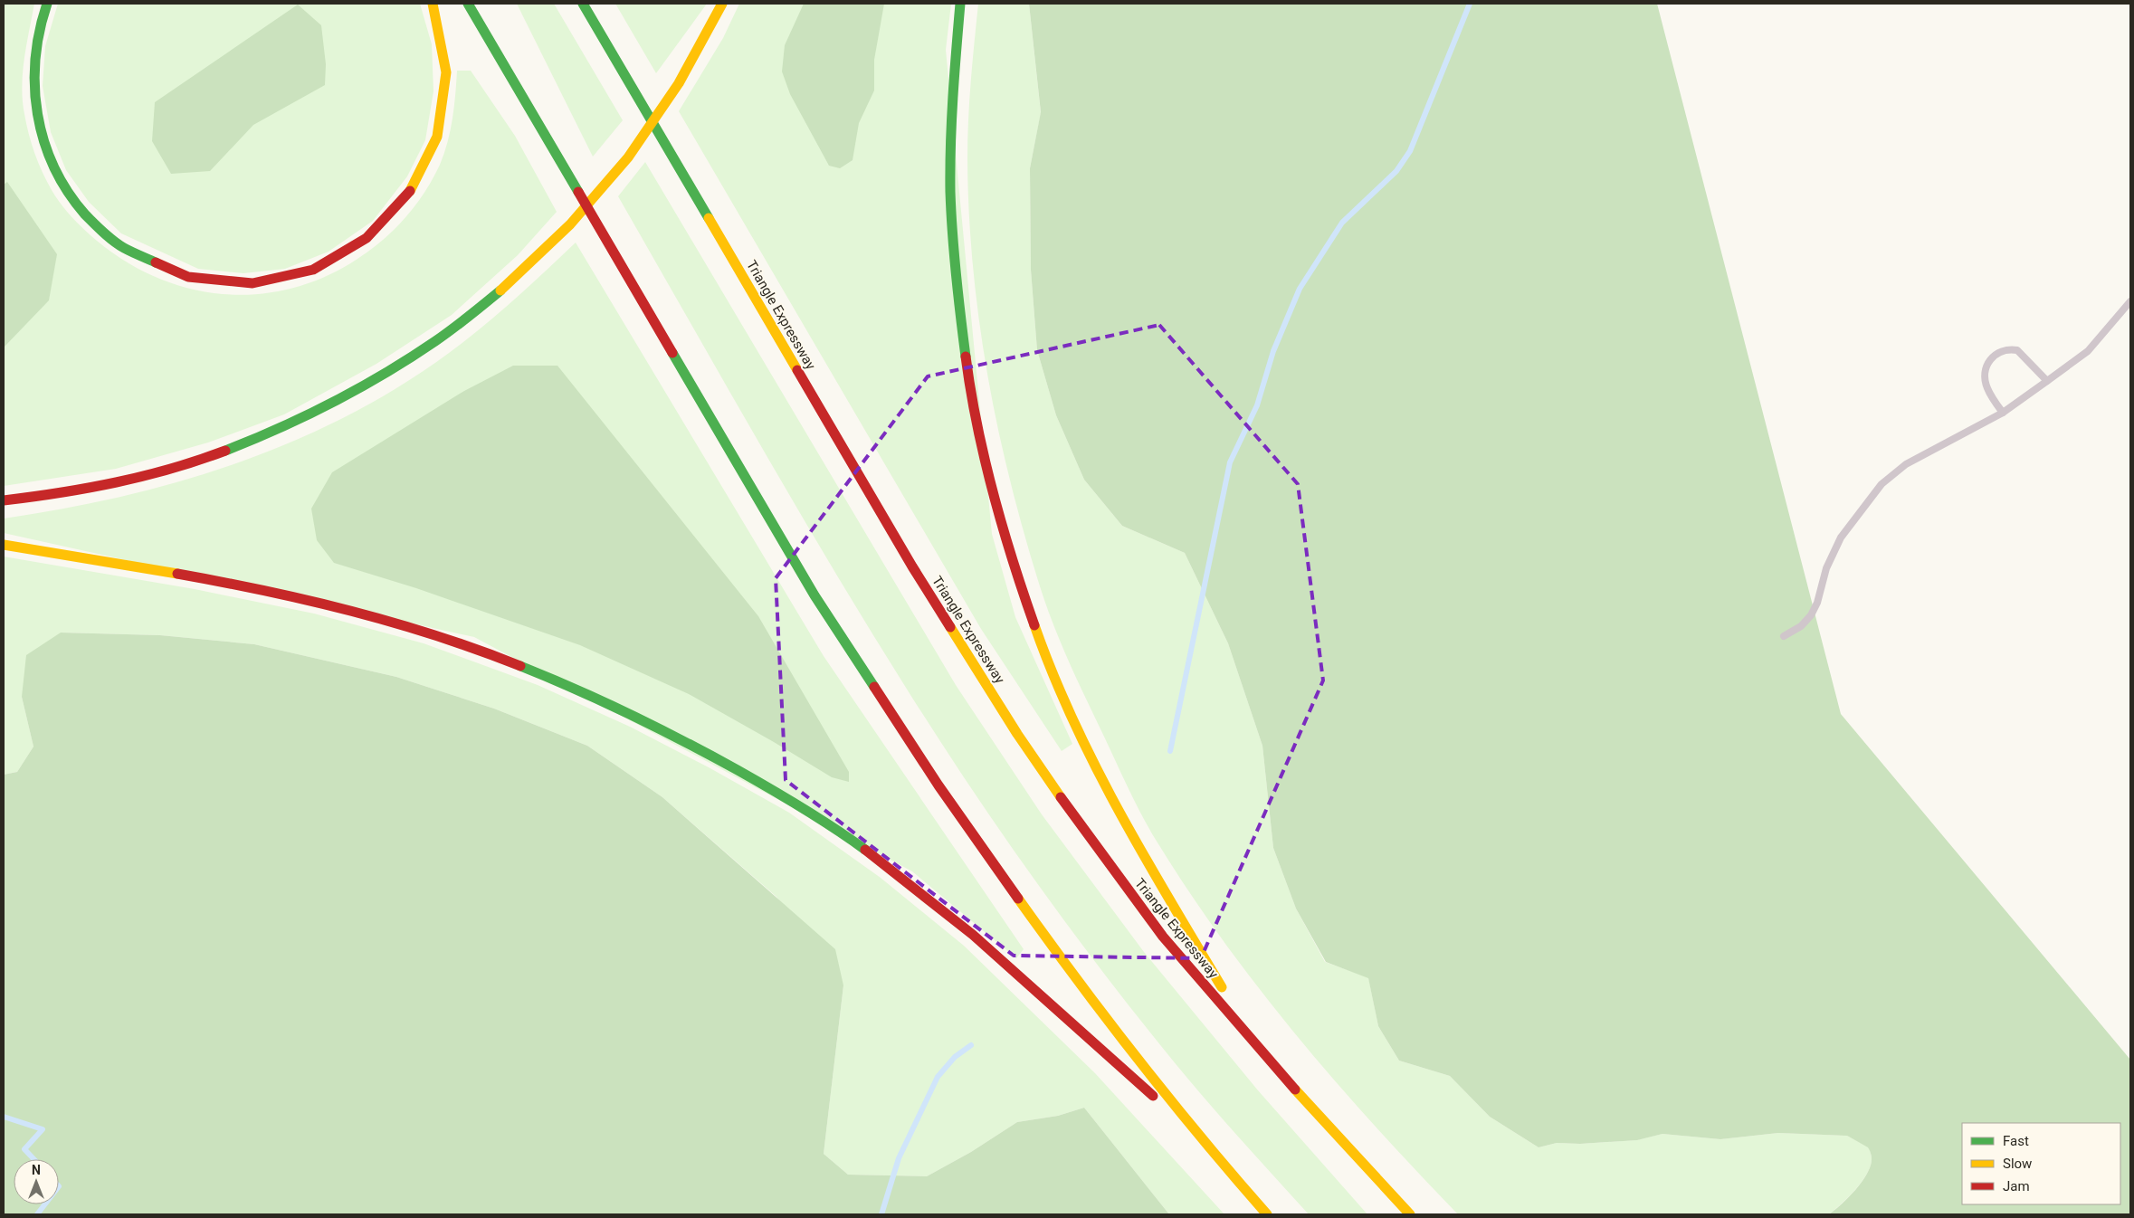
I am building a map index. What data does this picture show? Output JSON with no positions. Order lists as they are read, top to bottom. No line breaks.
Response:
{"streets":{"highway":["Triangle Expressway"]},"legend":["Fast","Slow","Jam"],"north":"top"}
